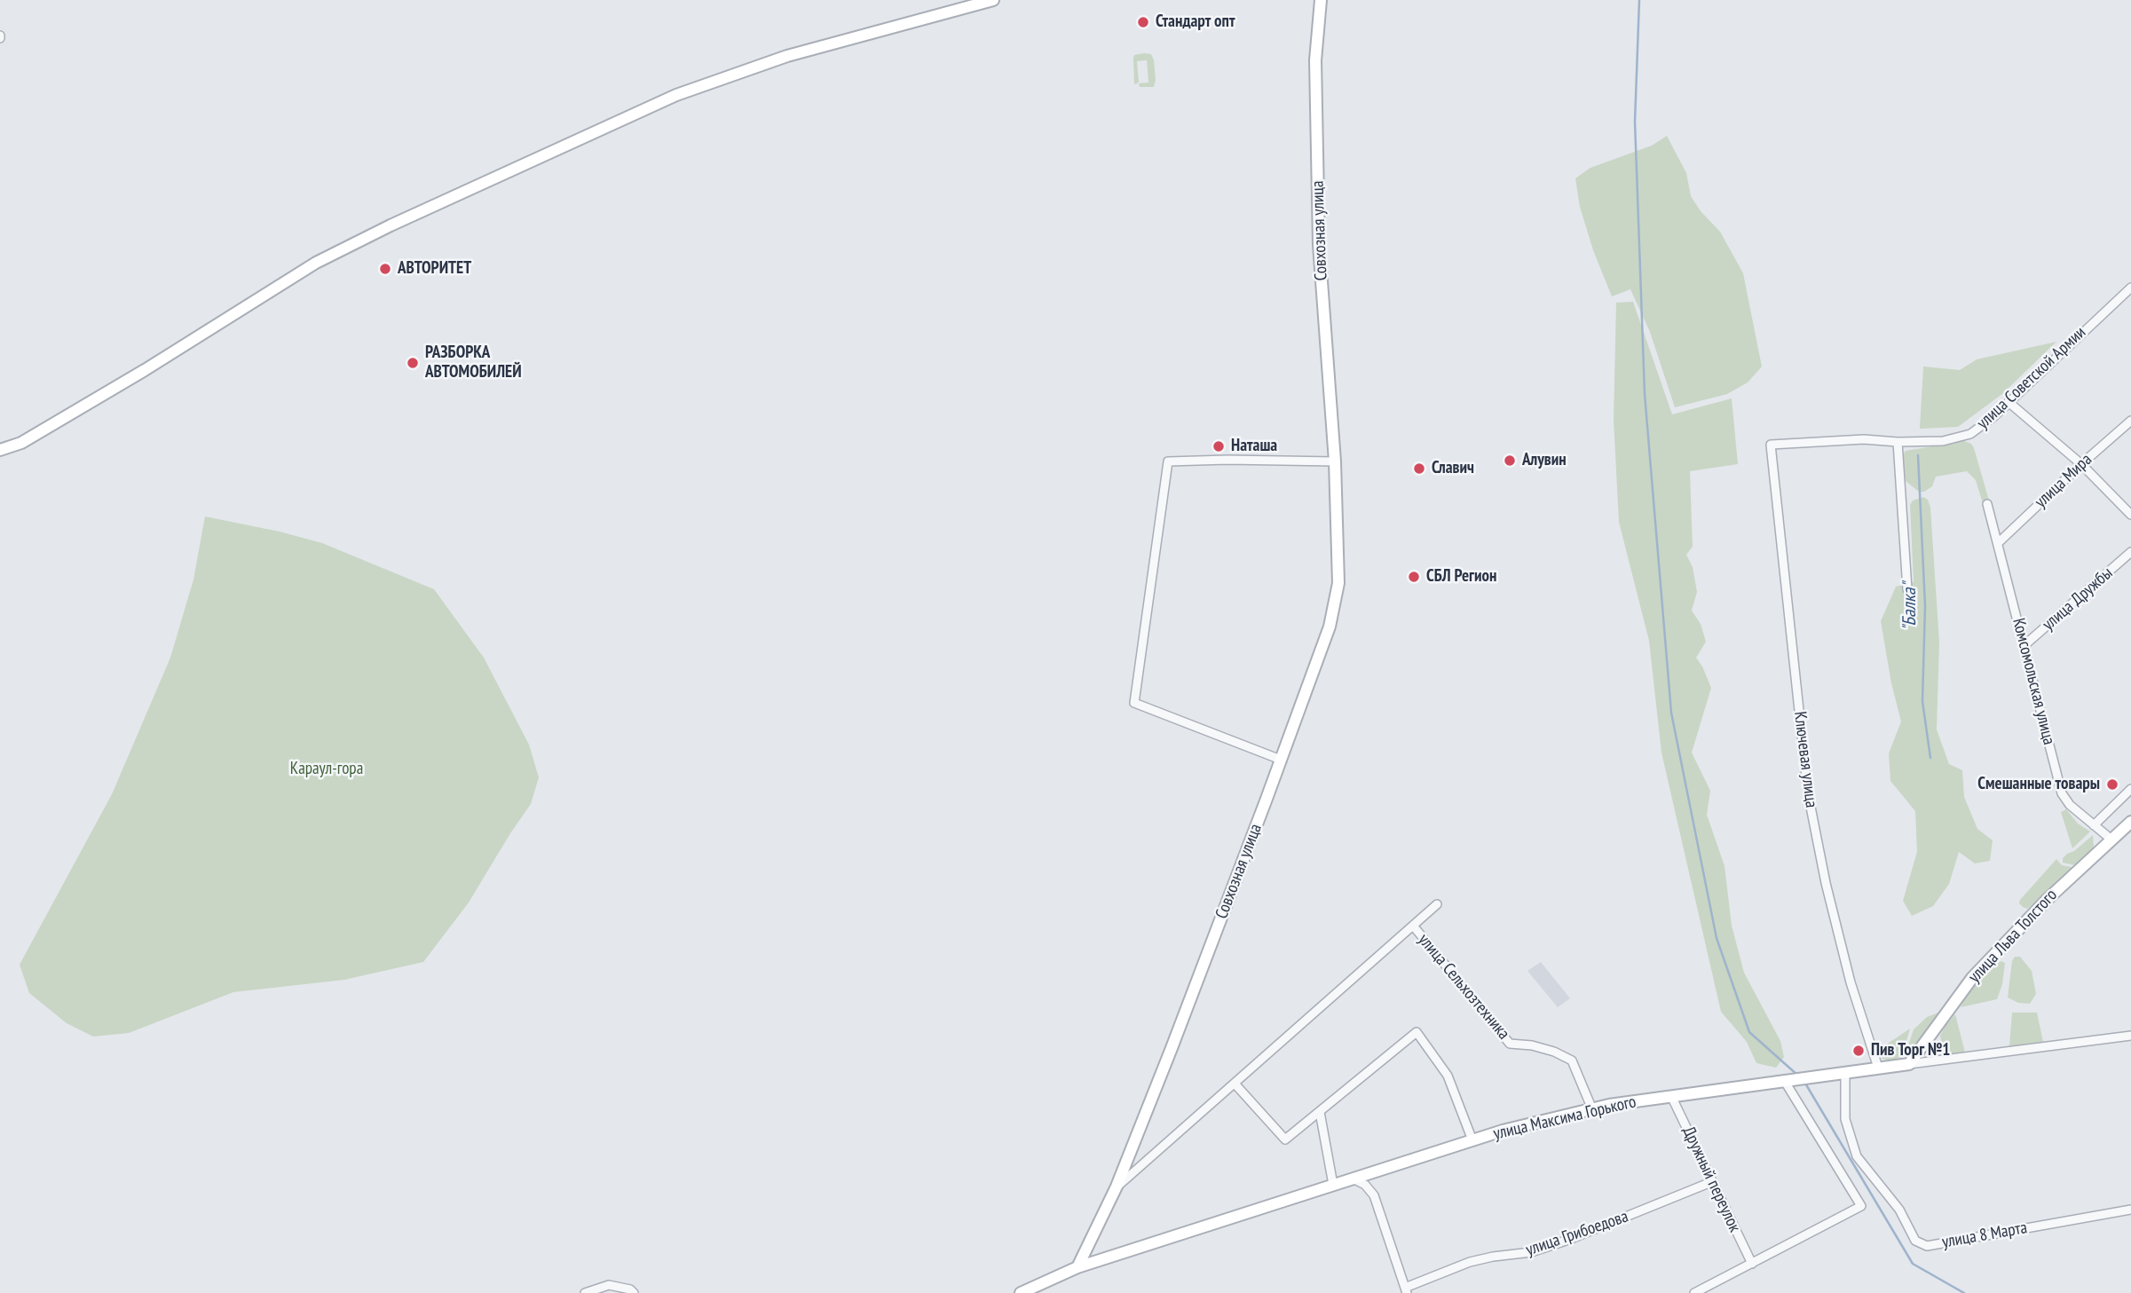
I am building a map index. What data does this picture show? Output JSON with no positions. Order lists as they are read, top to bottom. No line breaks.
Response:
{"streets":{"street":["Совхозная улица","улица Советской Армии","улица Мира","улица Дружбы","Комсомольская улица","Ключевая улица","улица Льва Толстого","улица Сельхозтехника","улица Максима Горького","Дружный переулок","улица Грибоедова","улица 8 Марта"]},"crossings":[["Совхозная улица","улица Сельхозтехника"],["Совхозная улица","улица Максима Горького"],["улица Советской Армии","Ключевая улица"],["улица Мира","Комсомольская улица"],["улица Дружбы","Комсомольская улица"],["Комсомольская улица","улица Льва Толстого"],["Ключевая улица","улица Максима Горького"],["улица Льва Толстого","улица Максима Горького"],["улица Сельхозтехника","улица Максима Горького"],["улица Максима Горького","Дружный переулок"],["улица Максима Горького","улица Грибоедова"],["улица Максима Горького","улица 8 Марта"],["Дружный переулок","улица Грибоедова"]],"water":["\"Балка\""],"parks":["Караул-гора"],"places":["Стандарт опт","АВТОРИТЕТ","РАЗБОРКА АВТОМОБИЛЕЙ","Наташа","Алувин","Славич","СБЛ Регион","Смешанные товары","Пив Торг №1"]}
